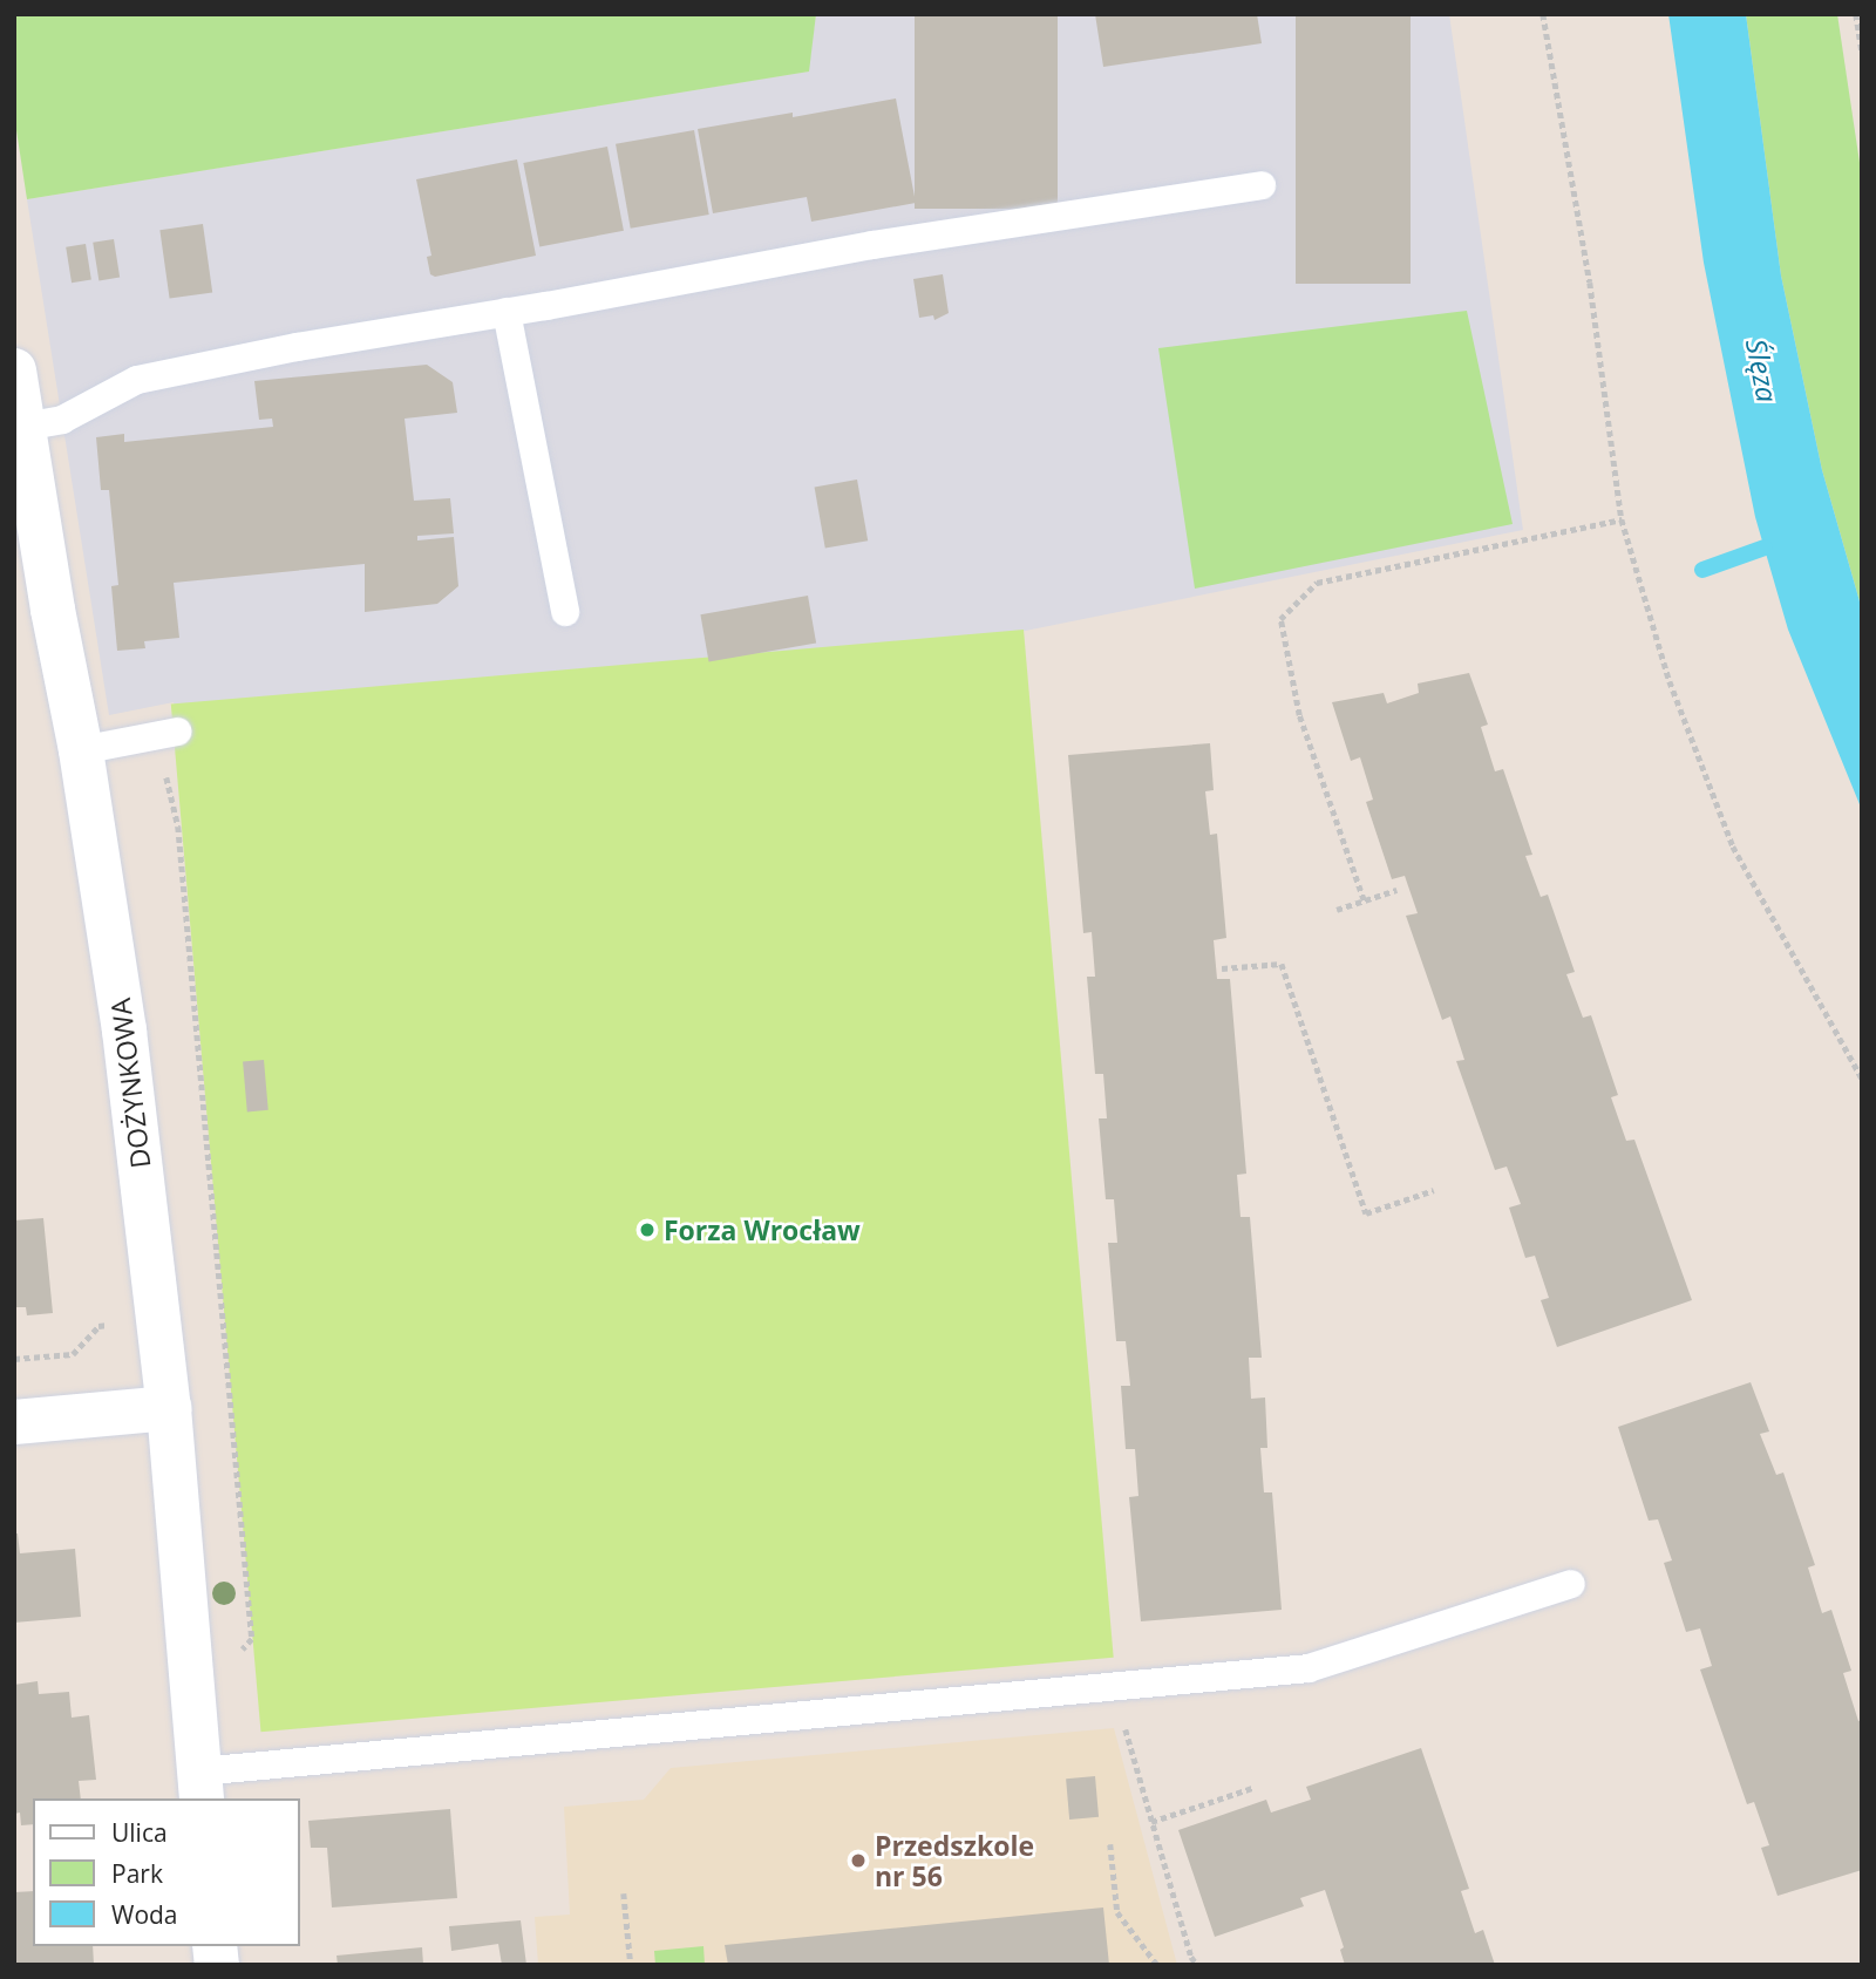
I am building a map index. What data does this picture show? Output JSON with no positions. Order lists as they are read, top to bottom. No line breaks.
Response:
{"streets":{"street":["DOŻYNKOWA"]},"water":["Ślęza"],"places":["Forza Wrocław","Przedszkole nr 56"],"legend":["Ulica","Park","Woda"]}
